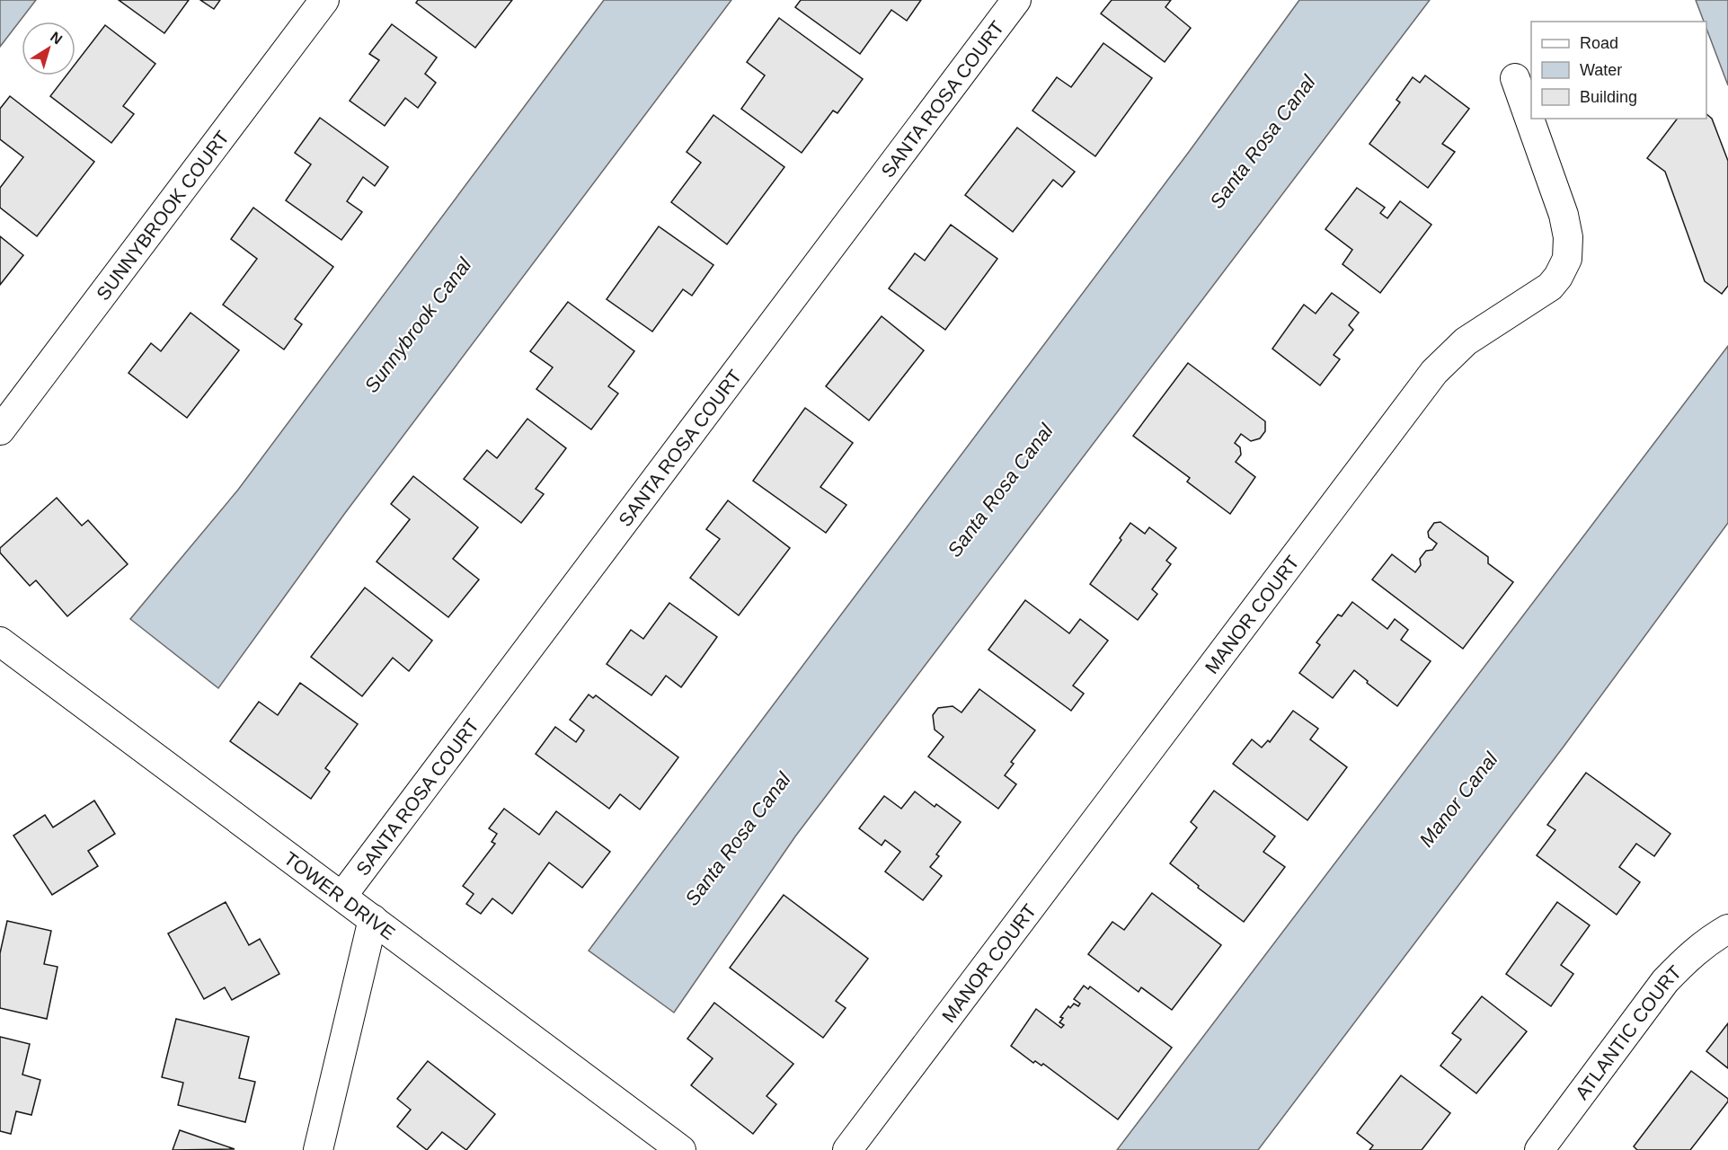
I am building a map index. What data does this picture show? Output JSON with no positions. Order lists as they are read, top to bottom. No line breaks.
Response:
{"streets":{"street":["SANTA ROSA COURT","SUNNYBROOK COURT","MANOR COURT","TOWER DRIVE","ATLANTIC COURT"]},"crossings":[["SANTA ROSA COURT","TOWER DRIVE"]],"water":["Santa Rosa Canal","Sunnybrook Canal","Manor Canal"],"legend":["Road","Water","Building"],"north":"top right"}
